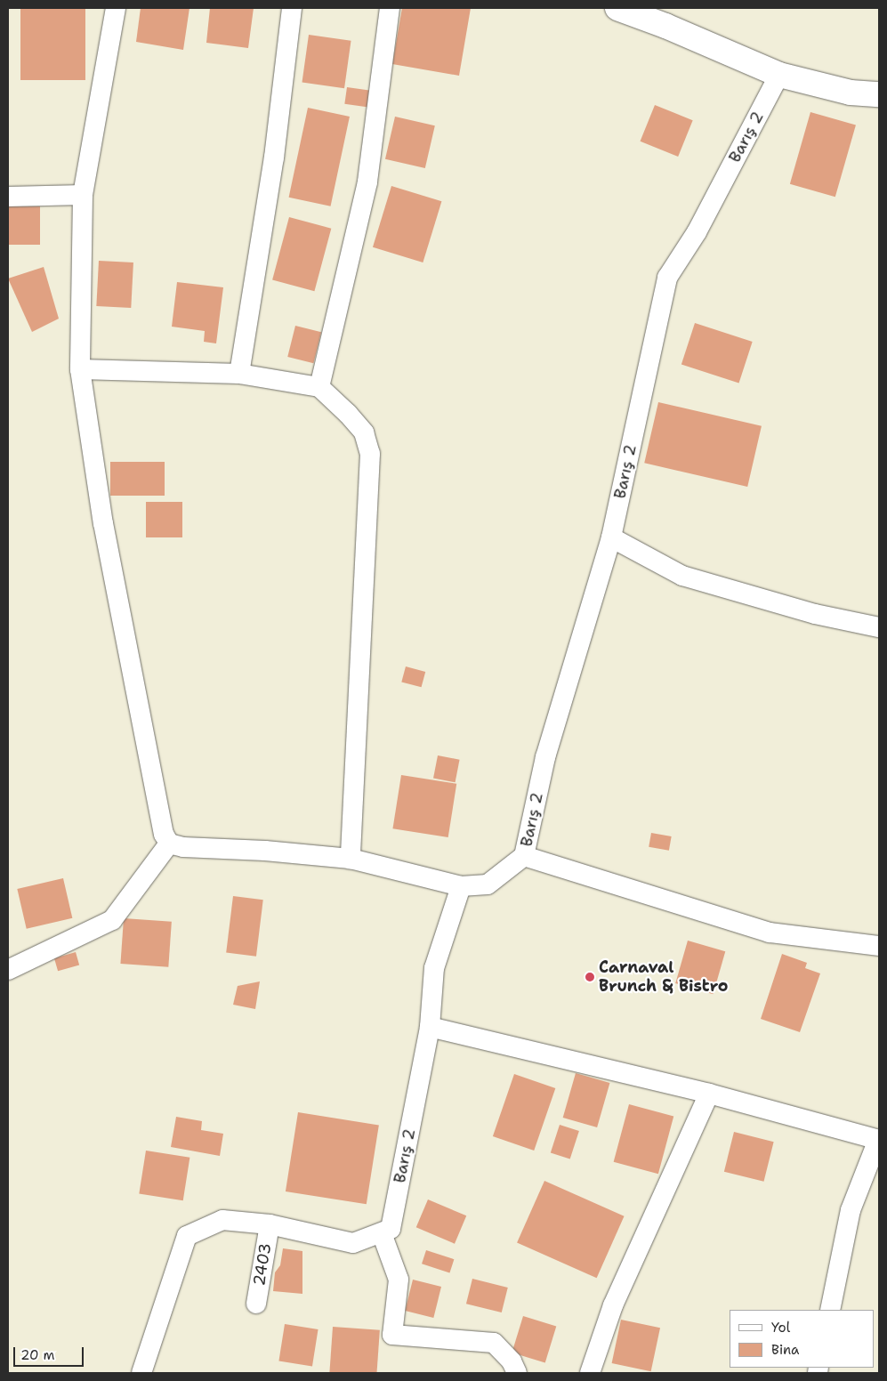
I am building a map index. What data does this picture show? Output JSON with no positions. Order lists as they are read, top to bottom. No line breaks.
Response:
{"streets":{"street":["Barış 2","2403"]},"places":["Carnaval Brunch & Bistro"],"legend":["Yol","Bina"],"scale_bar":"20 m"}
